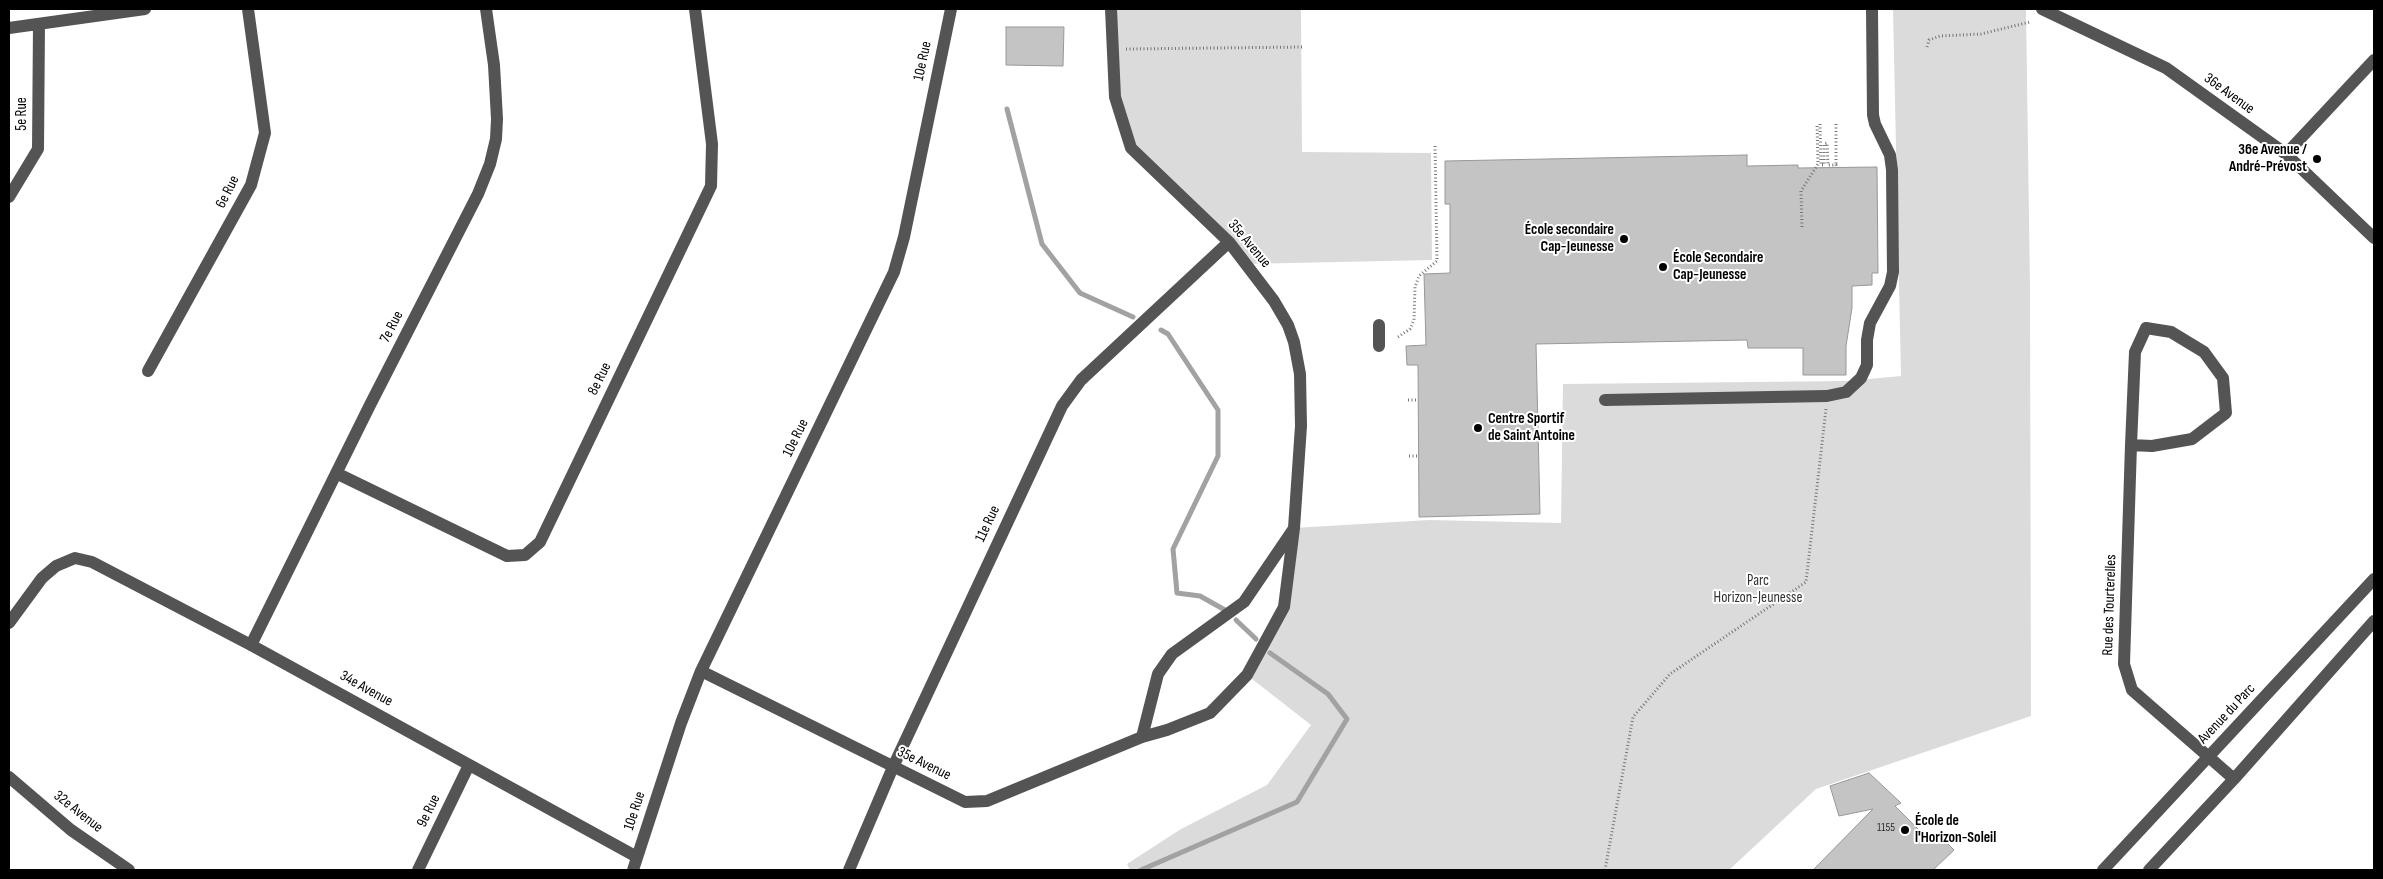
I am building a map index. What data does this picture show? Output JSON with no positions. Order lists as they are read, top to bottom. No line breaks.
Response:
{"streets":{"street":["10e Rue","36e Avenue","5e Rue","6e Rue","35e Avenue","7e Rue","8e Rue","11e Rue","Rue des Tourterelles","34e Avenue","Avenue du Parc","9e Rue","32e Avenue"]},"crossings":[["10e Rue","35e Avenue"],["10e Rue","34e Avenue"],["35e Avenue","11e Rue"],["7e Rue","8e Rue"],["7e Rue","34e Avenue"],["Rue des Tourterelles","Avenue du Parc"],["34e Avenue","9e Rue"]],"parks":["Parc Horizon-Jeunesse"],"places":["36e Avenue / André-Prévost","École secondaire Cap-Jeunesse","École Secondaire Cap-Jeunesse","Centre Sportif de Saint Antoine","École de l'Horizon-Soleil"],"house_numbers":["1155"]}
